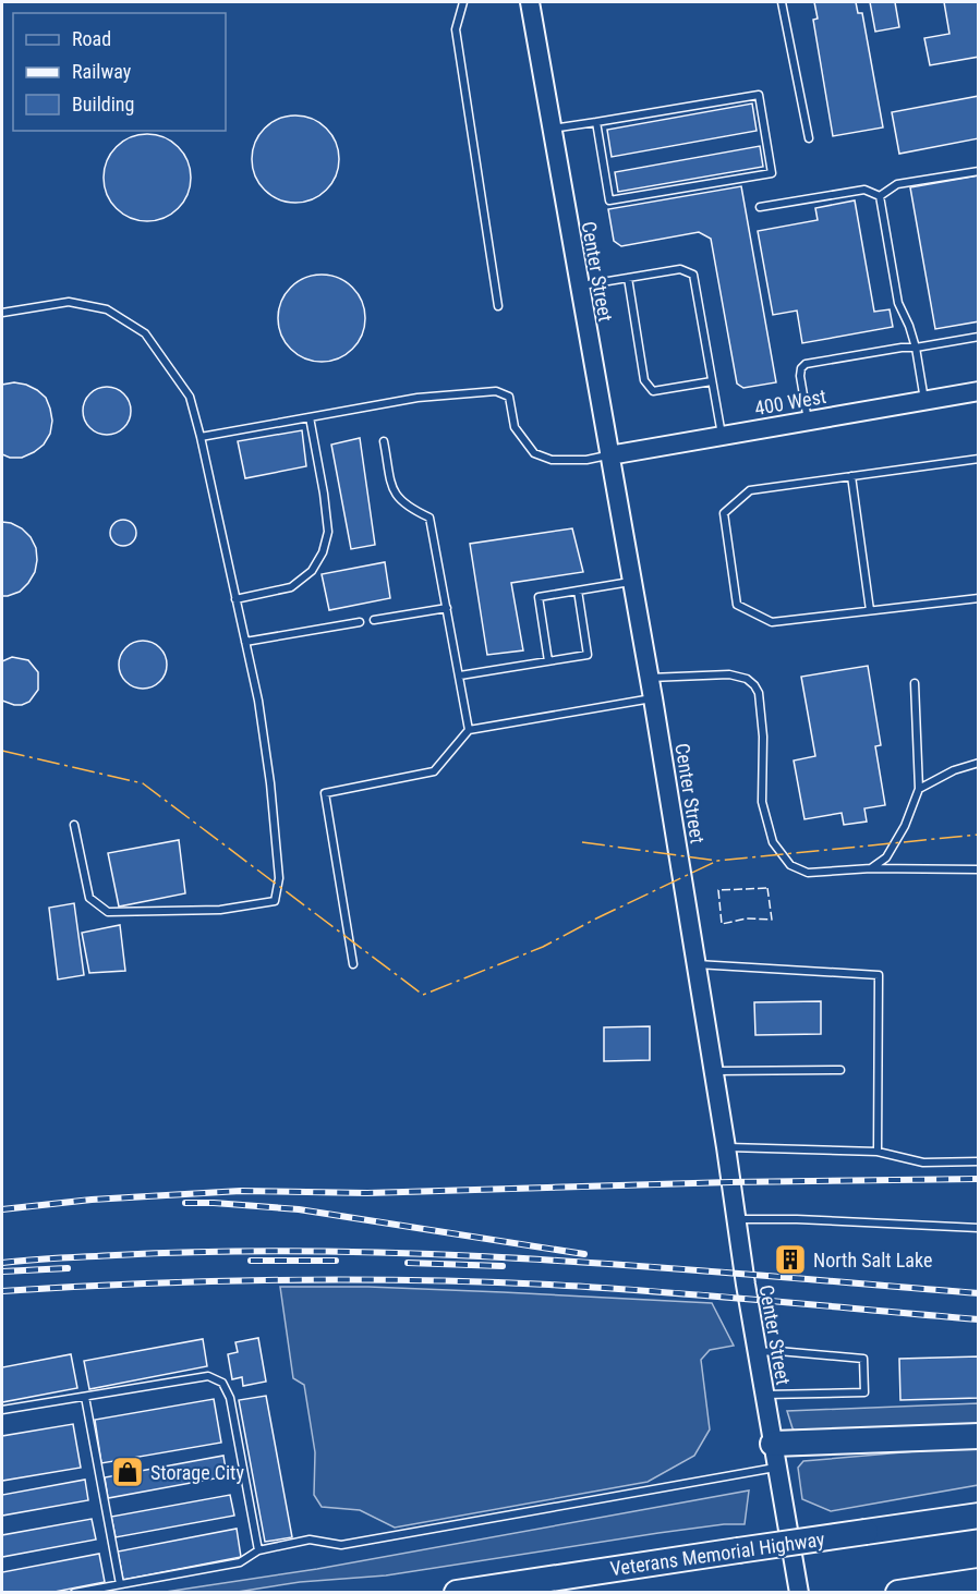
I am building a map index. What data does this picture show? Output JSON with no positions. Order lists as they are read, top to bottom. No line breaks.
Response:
{"streets":{"highway":["Veterans Memorial Highway"],"main road":["Center Street","400 West"]},"crossings":[["Center Street","400 West"]],"places":{"building":["North Salt Lake"],"shop":["Storage City"]},"legend":["Road","Railway","Building"]}
